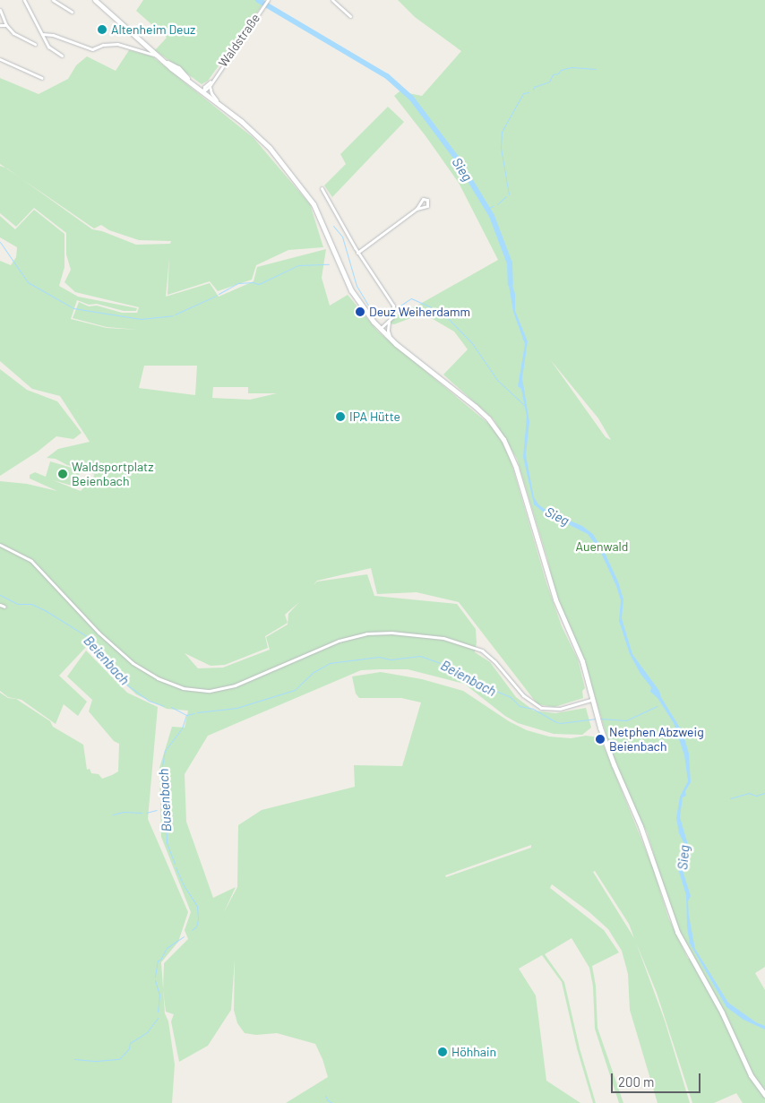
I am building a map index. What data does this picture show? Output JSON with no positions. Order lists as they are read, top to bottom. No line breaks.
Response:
{"streets":{"street":["Waldstraße"]},"water":["Sieg","Beienbach","Busenbach"],"parks":["Auenwald"],"places":["Altenheim Deuz","Deuz Weiherdamm","IPA Hütte","Waldsportplatz Beienbach","Netphen Abzweig Beienbach","Höhhain"],"scale_bar":"200 m"}
